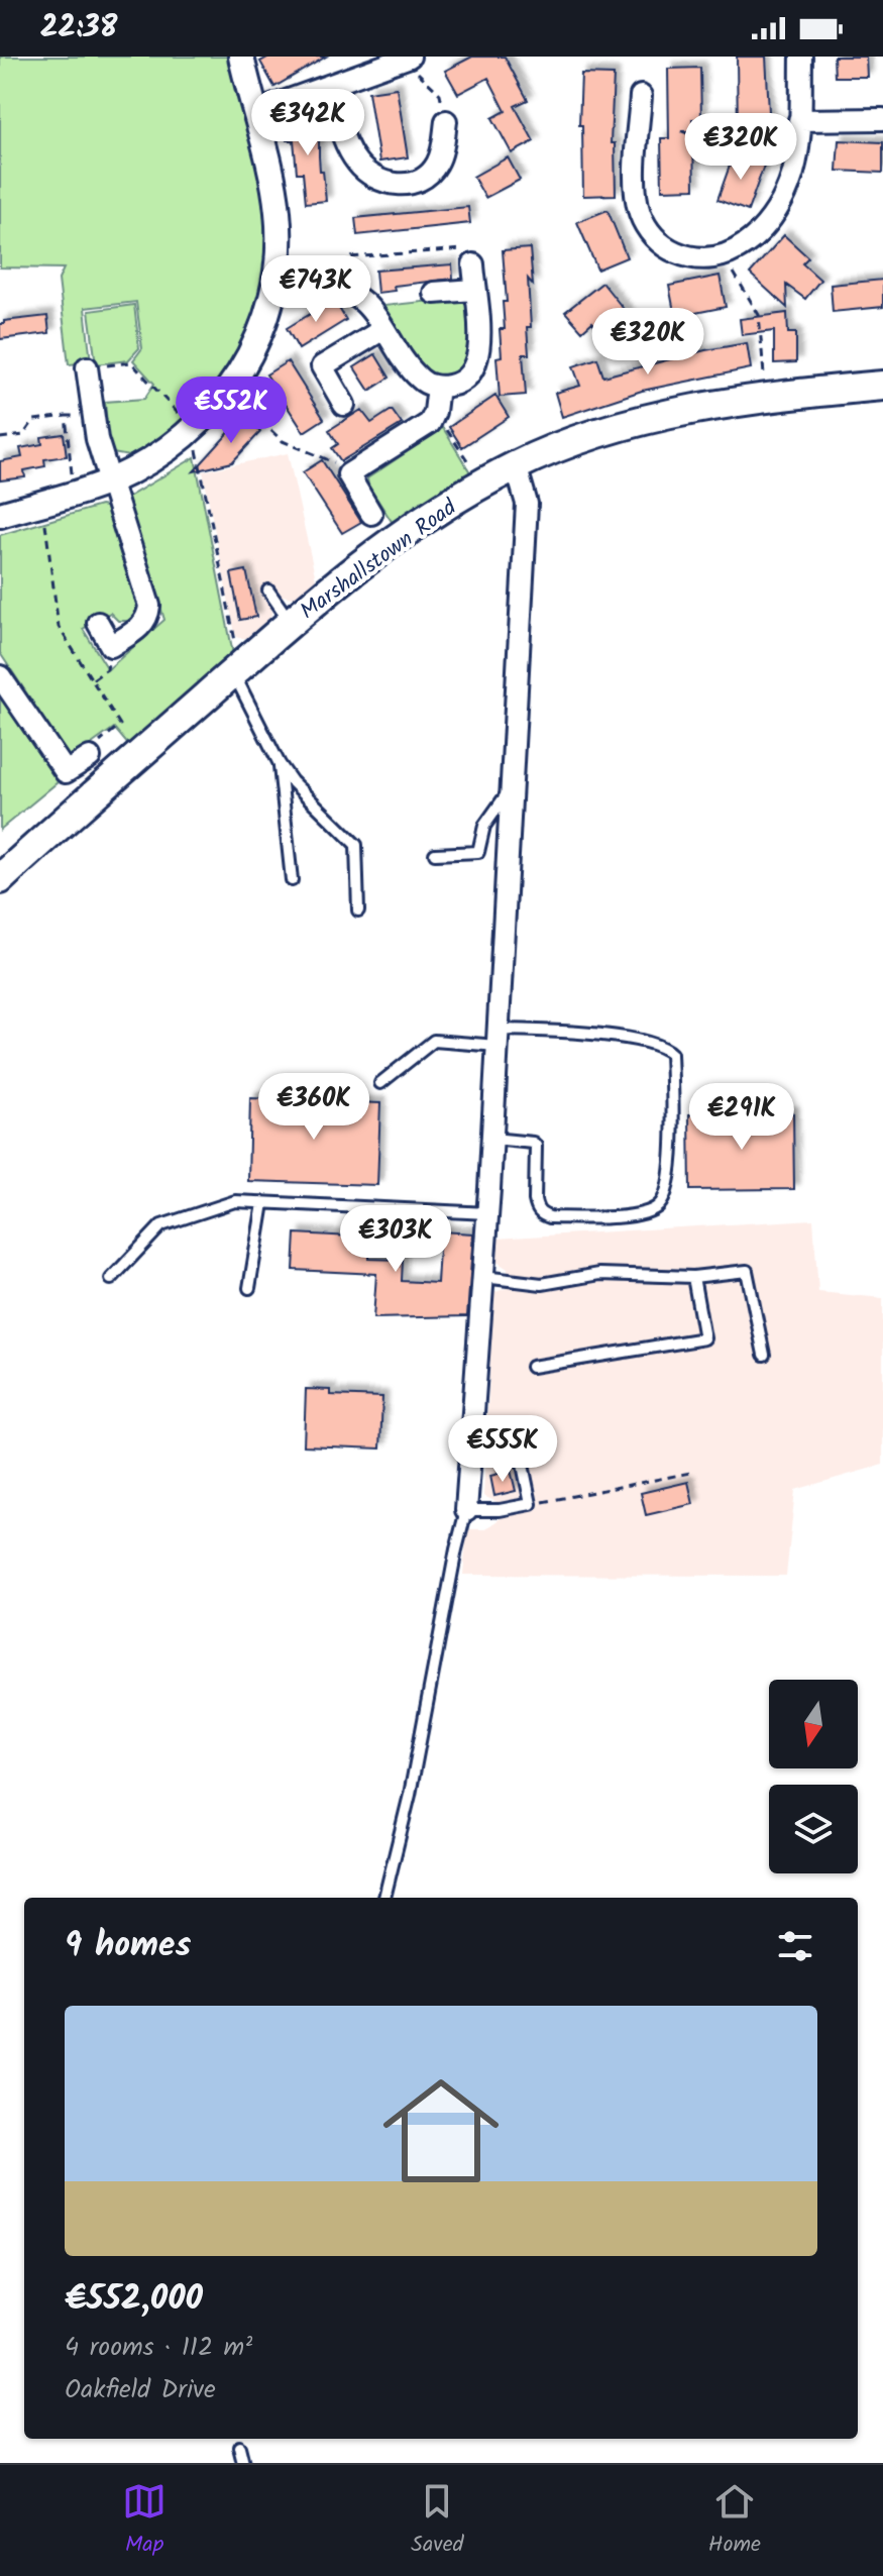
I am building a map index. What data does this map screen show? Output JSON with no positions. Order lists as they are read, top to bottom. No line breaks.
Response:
{"streets":{"main road":["Marshallstown Road"]},"north":"bottom","page":{"status":"22:38","price":["€342K","€320K","€743K","€320K","€552K","€360K","€291K","€303K","€555K"],"heading":"9 homes","list":[{"name":"€552,000","note":"4 rooms · 112 m² · Oakfield Drive"}],"tabs":["Map","Saved","Home"]}}
